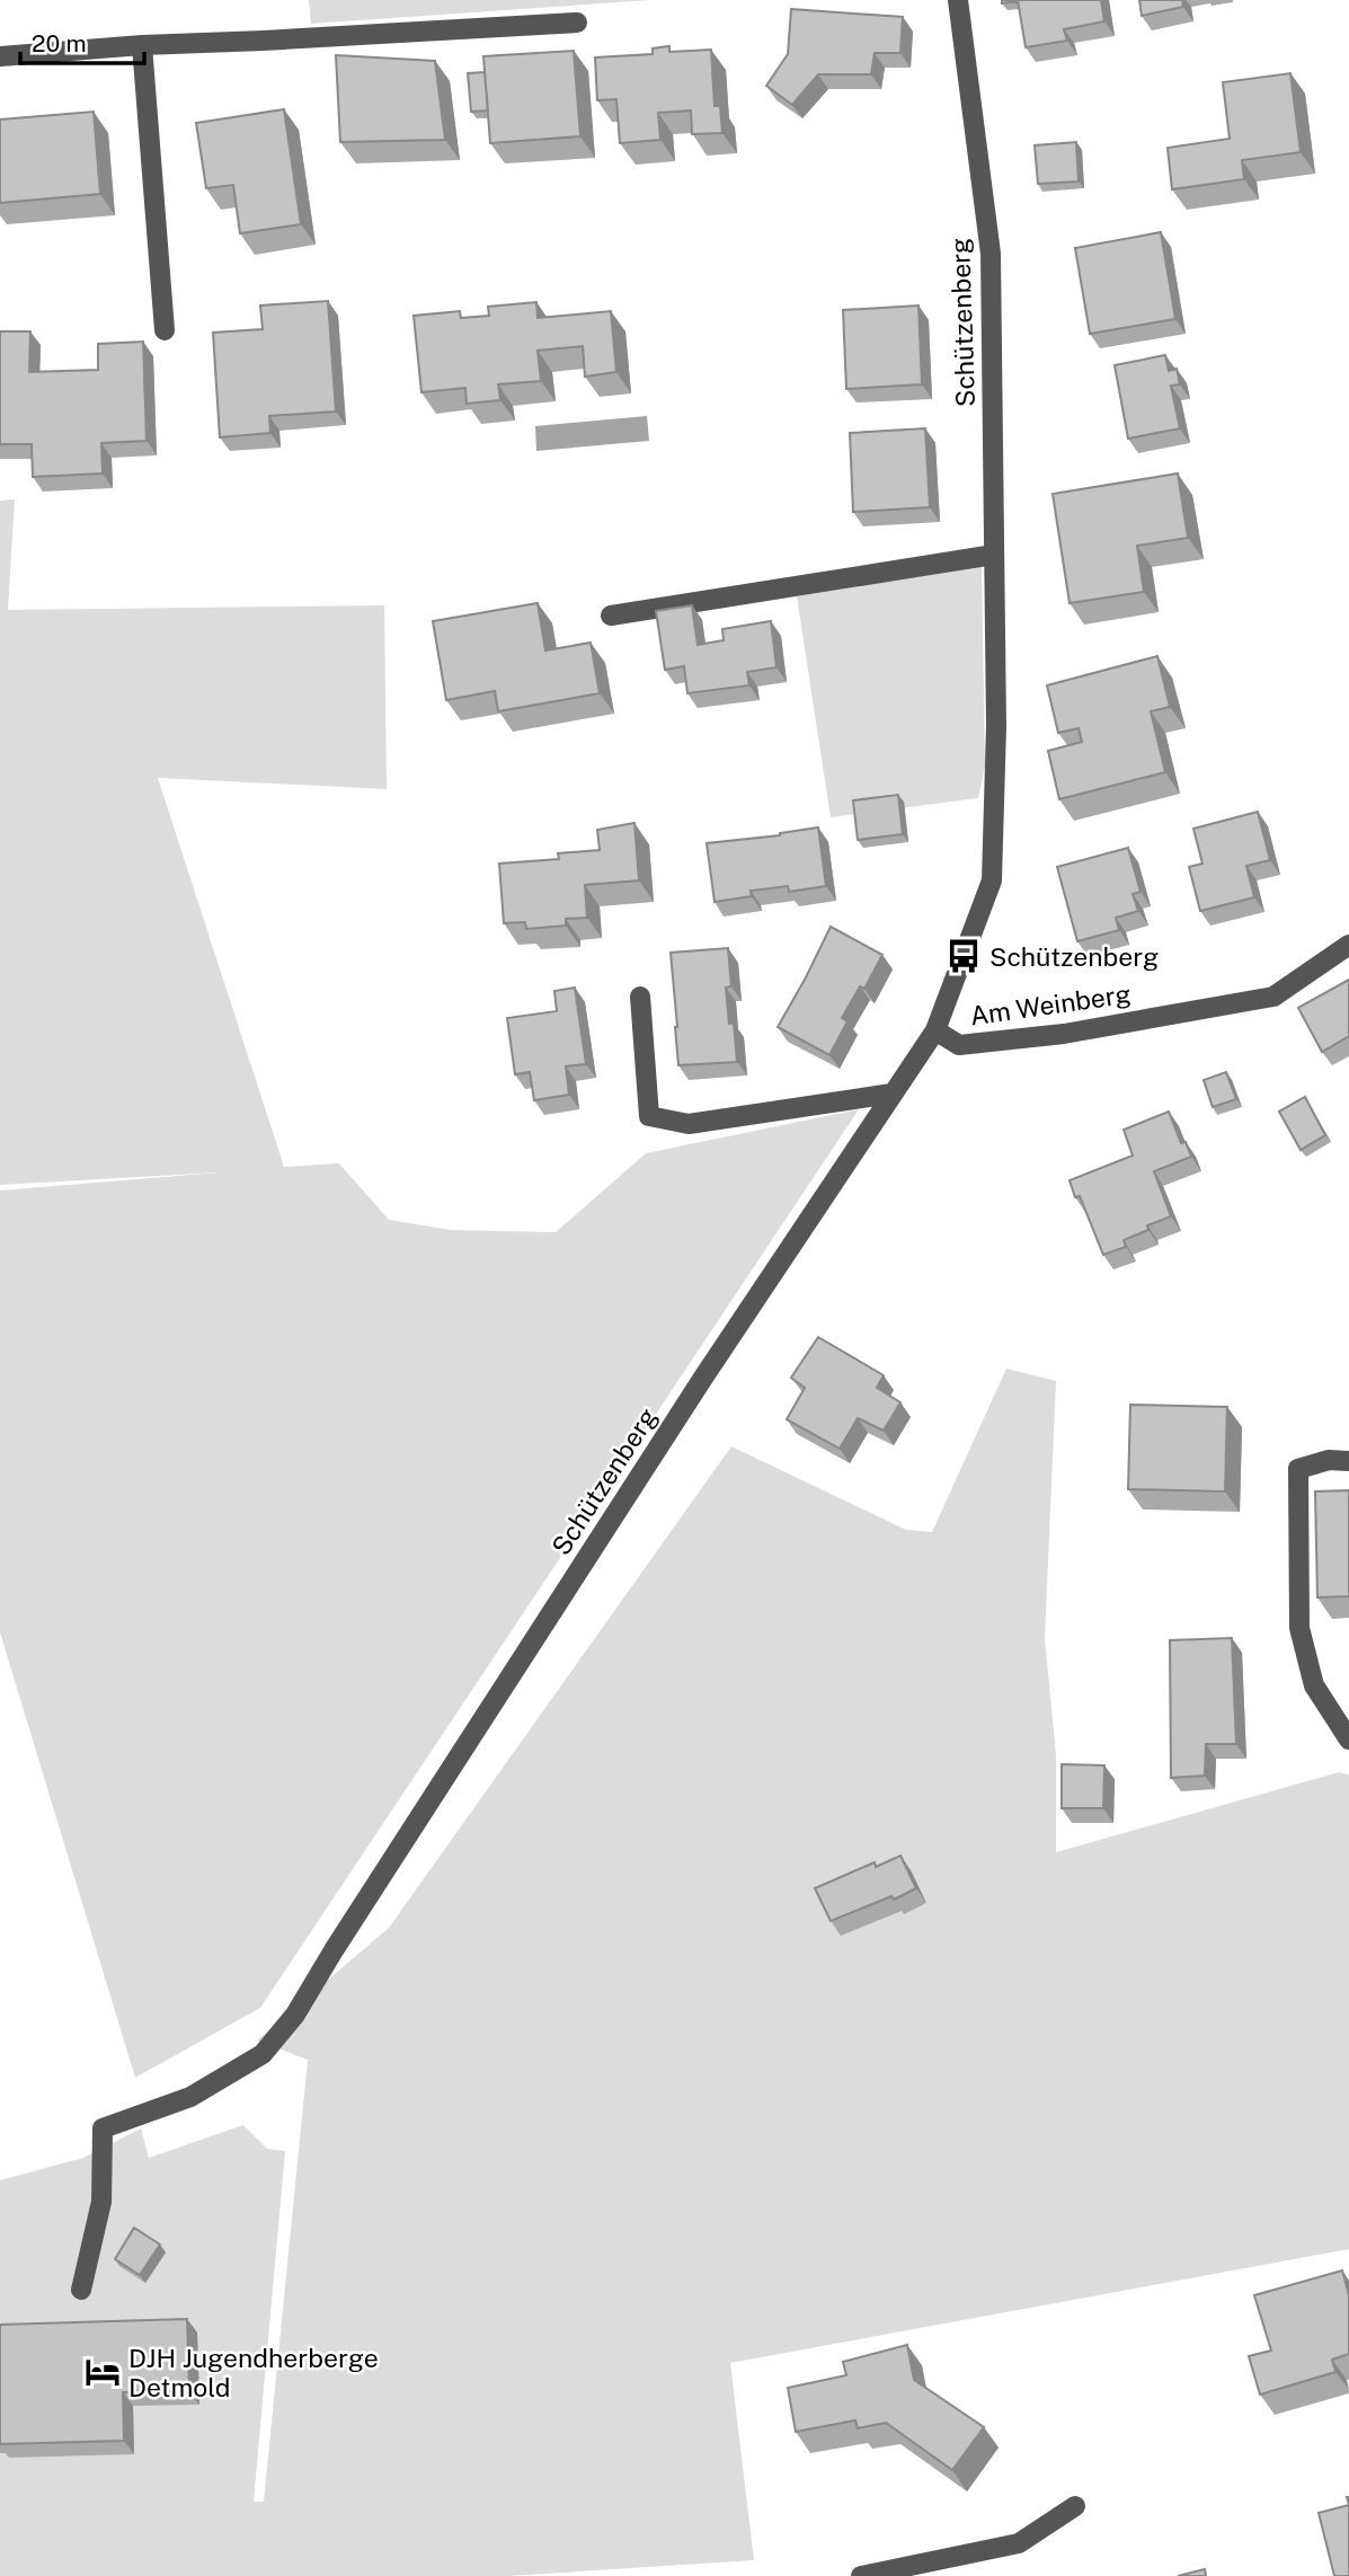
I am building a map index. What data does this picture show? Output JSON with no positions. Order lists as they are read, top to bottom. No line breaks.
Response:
{"streets":{"street":["Schützenberg","Am Weinberg"]},"crossings":[["Schützenberg","Am Weinberg"]],"places":{"bus stop":["Schützenberg"],"hotel":["DJH Jugendherberge Detmold"]},"scale_bar":"20 m"}
